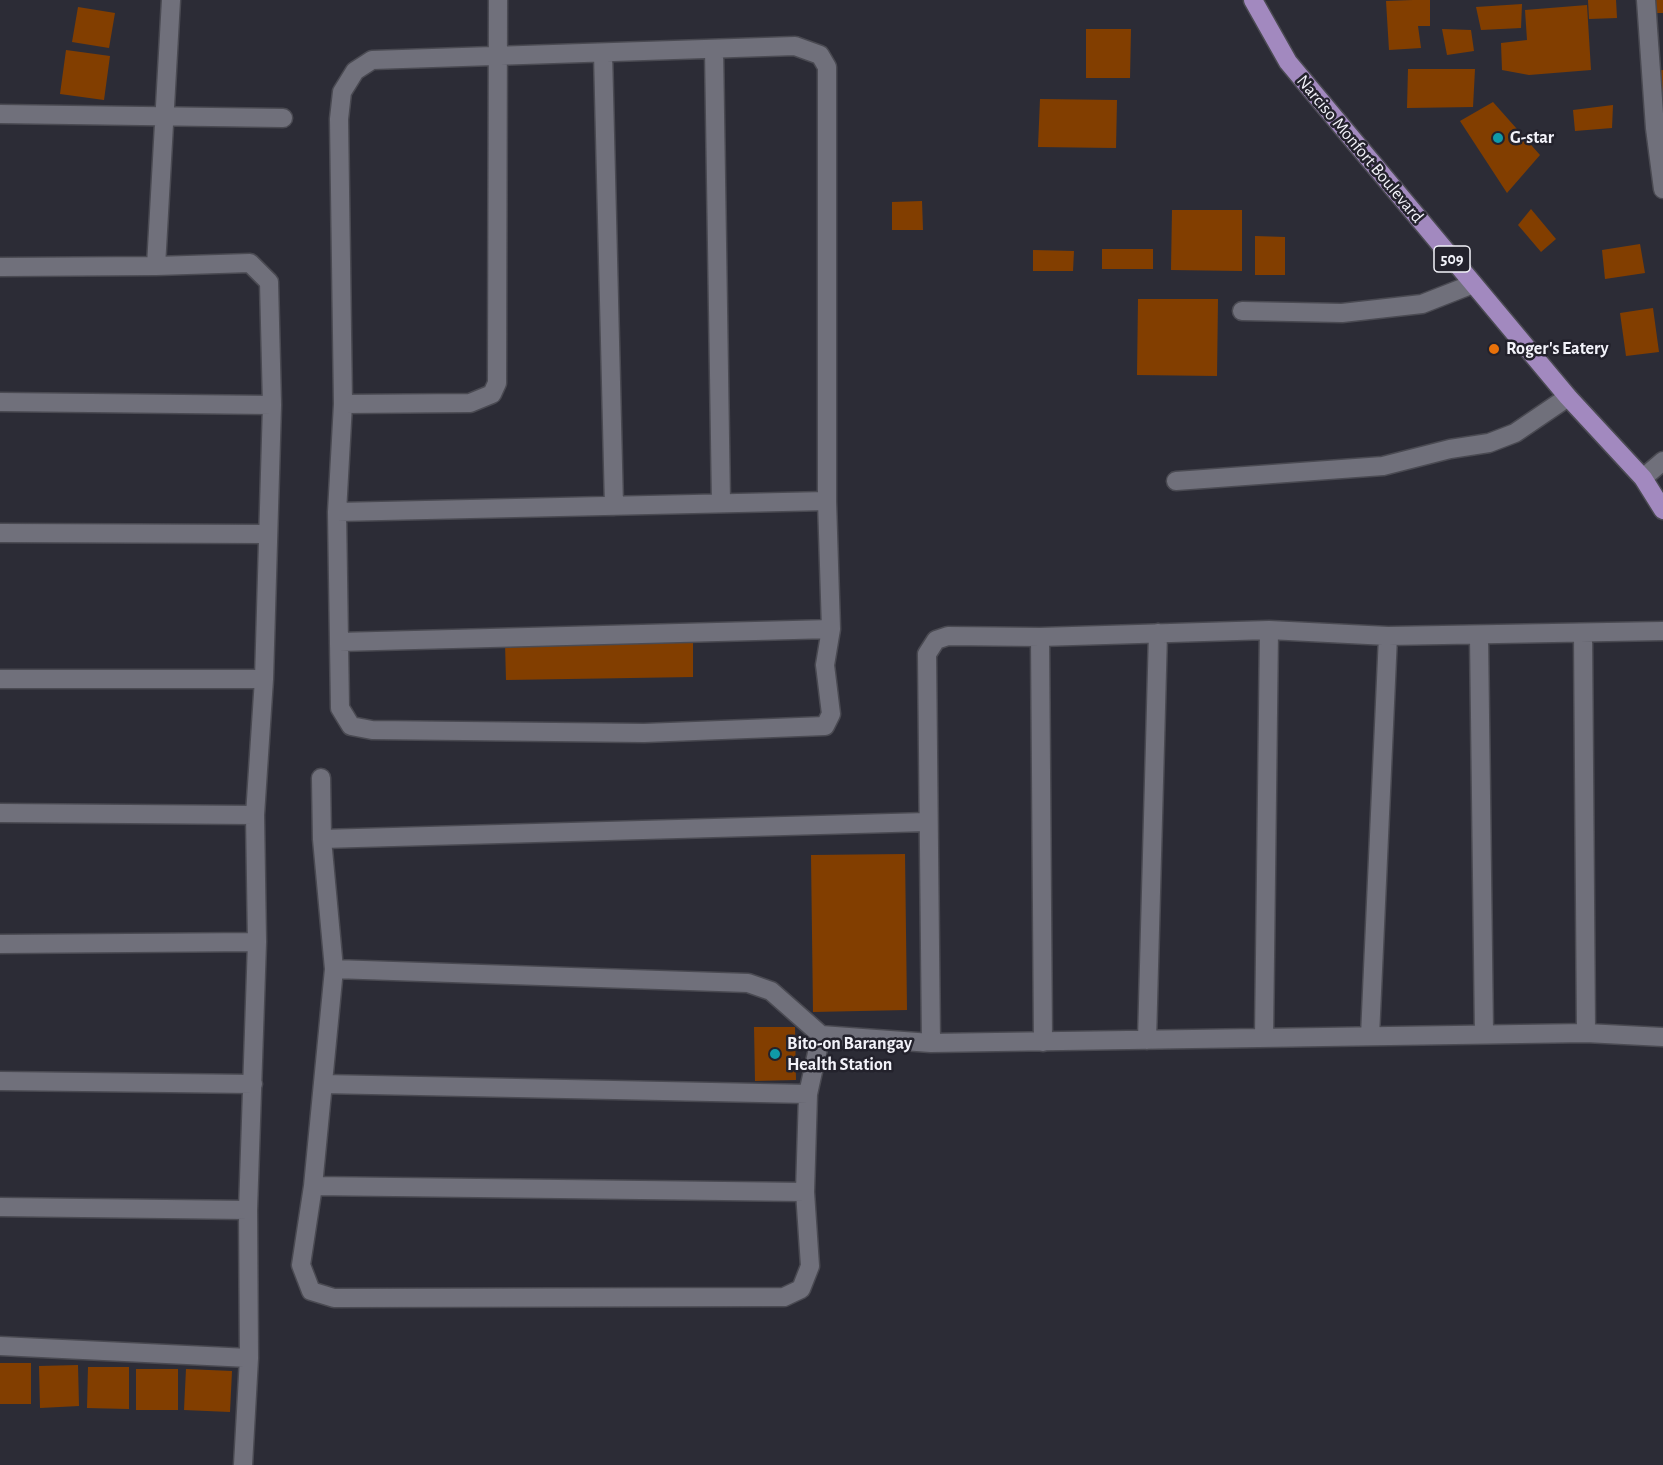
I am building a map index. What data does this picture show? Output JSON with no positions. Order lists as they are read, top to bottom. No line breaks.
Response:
{"streets":{"main road":["Narciso Monfort Boulevard","509"]},"places":["G-star","Roger's Eatery","Bito-on Barangay Health Station"]}
